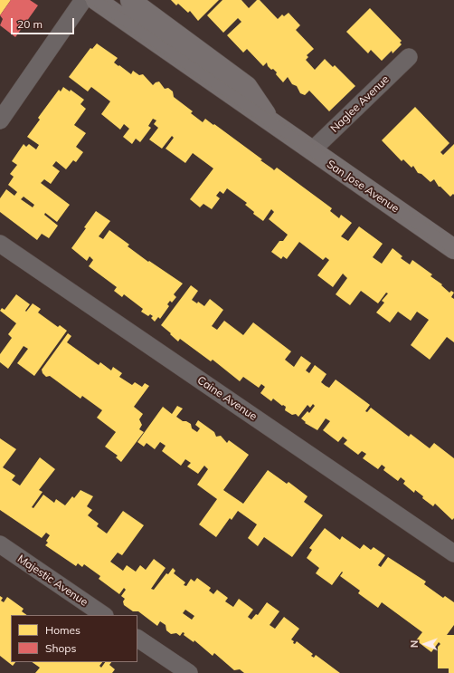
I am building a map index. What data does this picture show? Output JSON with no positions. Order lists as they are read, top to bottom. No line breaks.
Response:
{"streets":{"main road":["San Jose Avenue"],"street":["Naglee Avenue","Caine Avenue","Majestic Avenue"]},"crossings":[["Naglee Avenue","San Jose Avenue"]],"legend":["Homes","Shops"],"scale_bar":"20 m","north":"left"}
